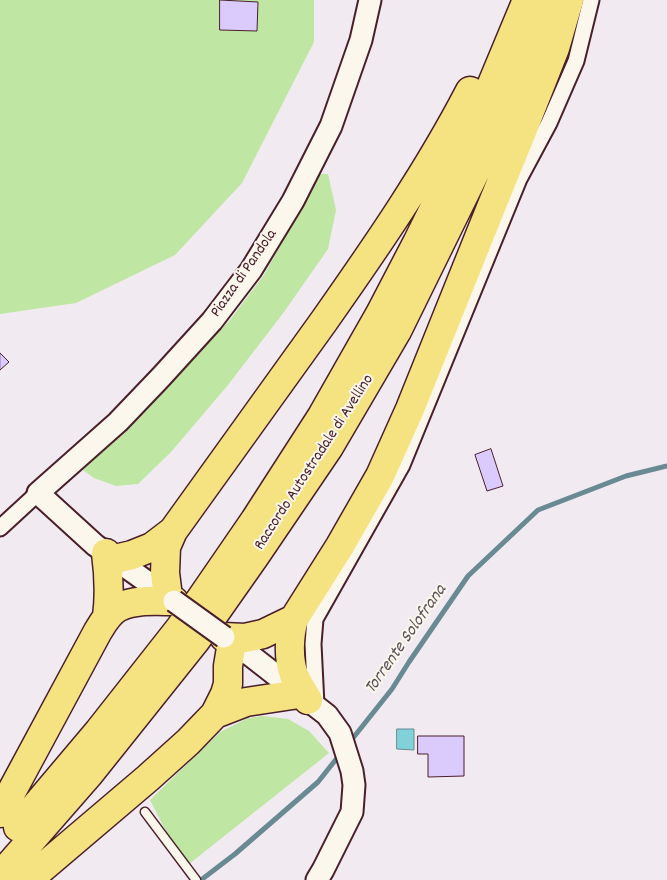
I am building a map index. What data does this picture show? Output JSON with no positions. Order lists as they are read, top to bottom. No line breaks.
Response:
{"streets":{"highway":["Raccordo Autostradale di Avellino"],"street":["Piazza di Pandola"]},"water":["Torrente Solofrana"]}
